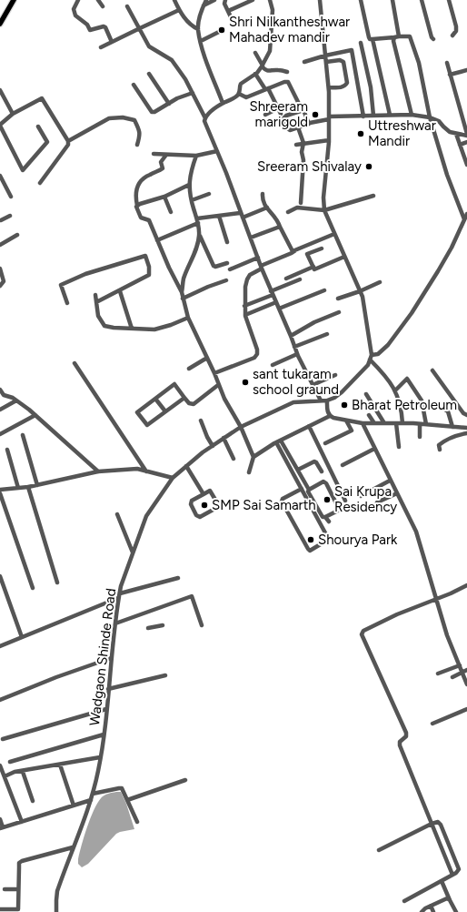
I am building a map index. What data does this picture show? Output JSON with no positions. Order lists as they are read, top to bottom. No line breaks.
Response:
{"streets":{"street":["Wadgaon Shinde Road"]},"places":["Shri Nilkantheshwar Mahadev mandir","Shreeram marigold","Uttreshwar Mandir","Sreeram Shivalay","sant tukaram school graund","Bharat Petroleum","Sai Krupa Residency","SMP Sai Samarth","Shourya Park"]}
